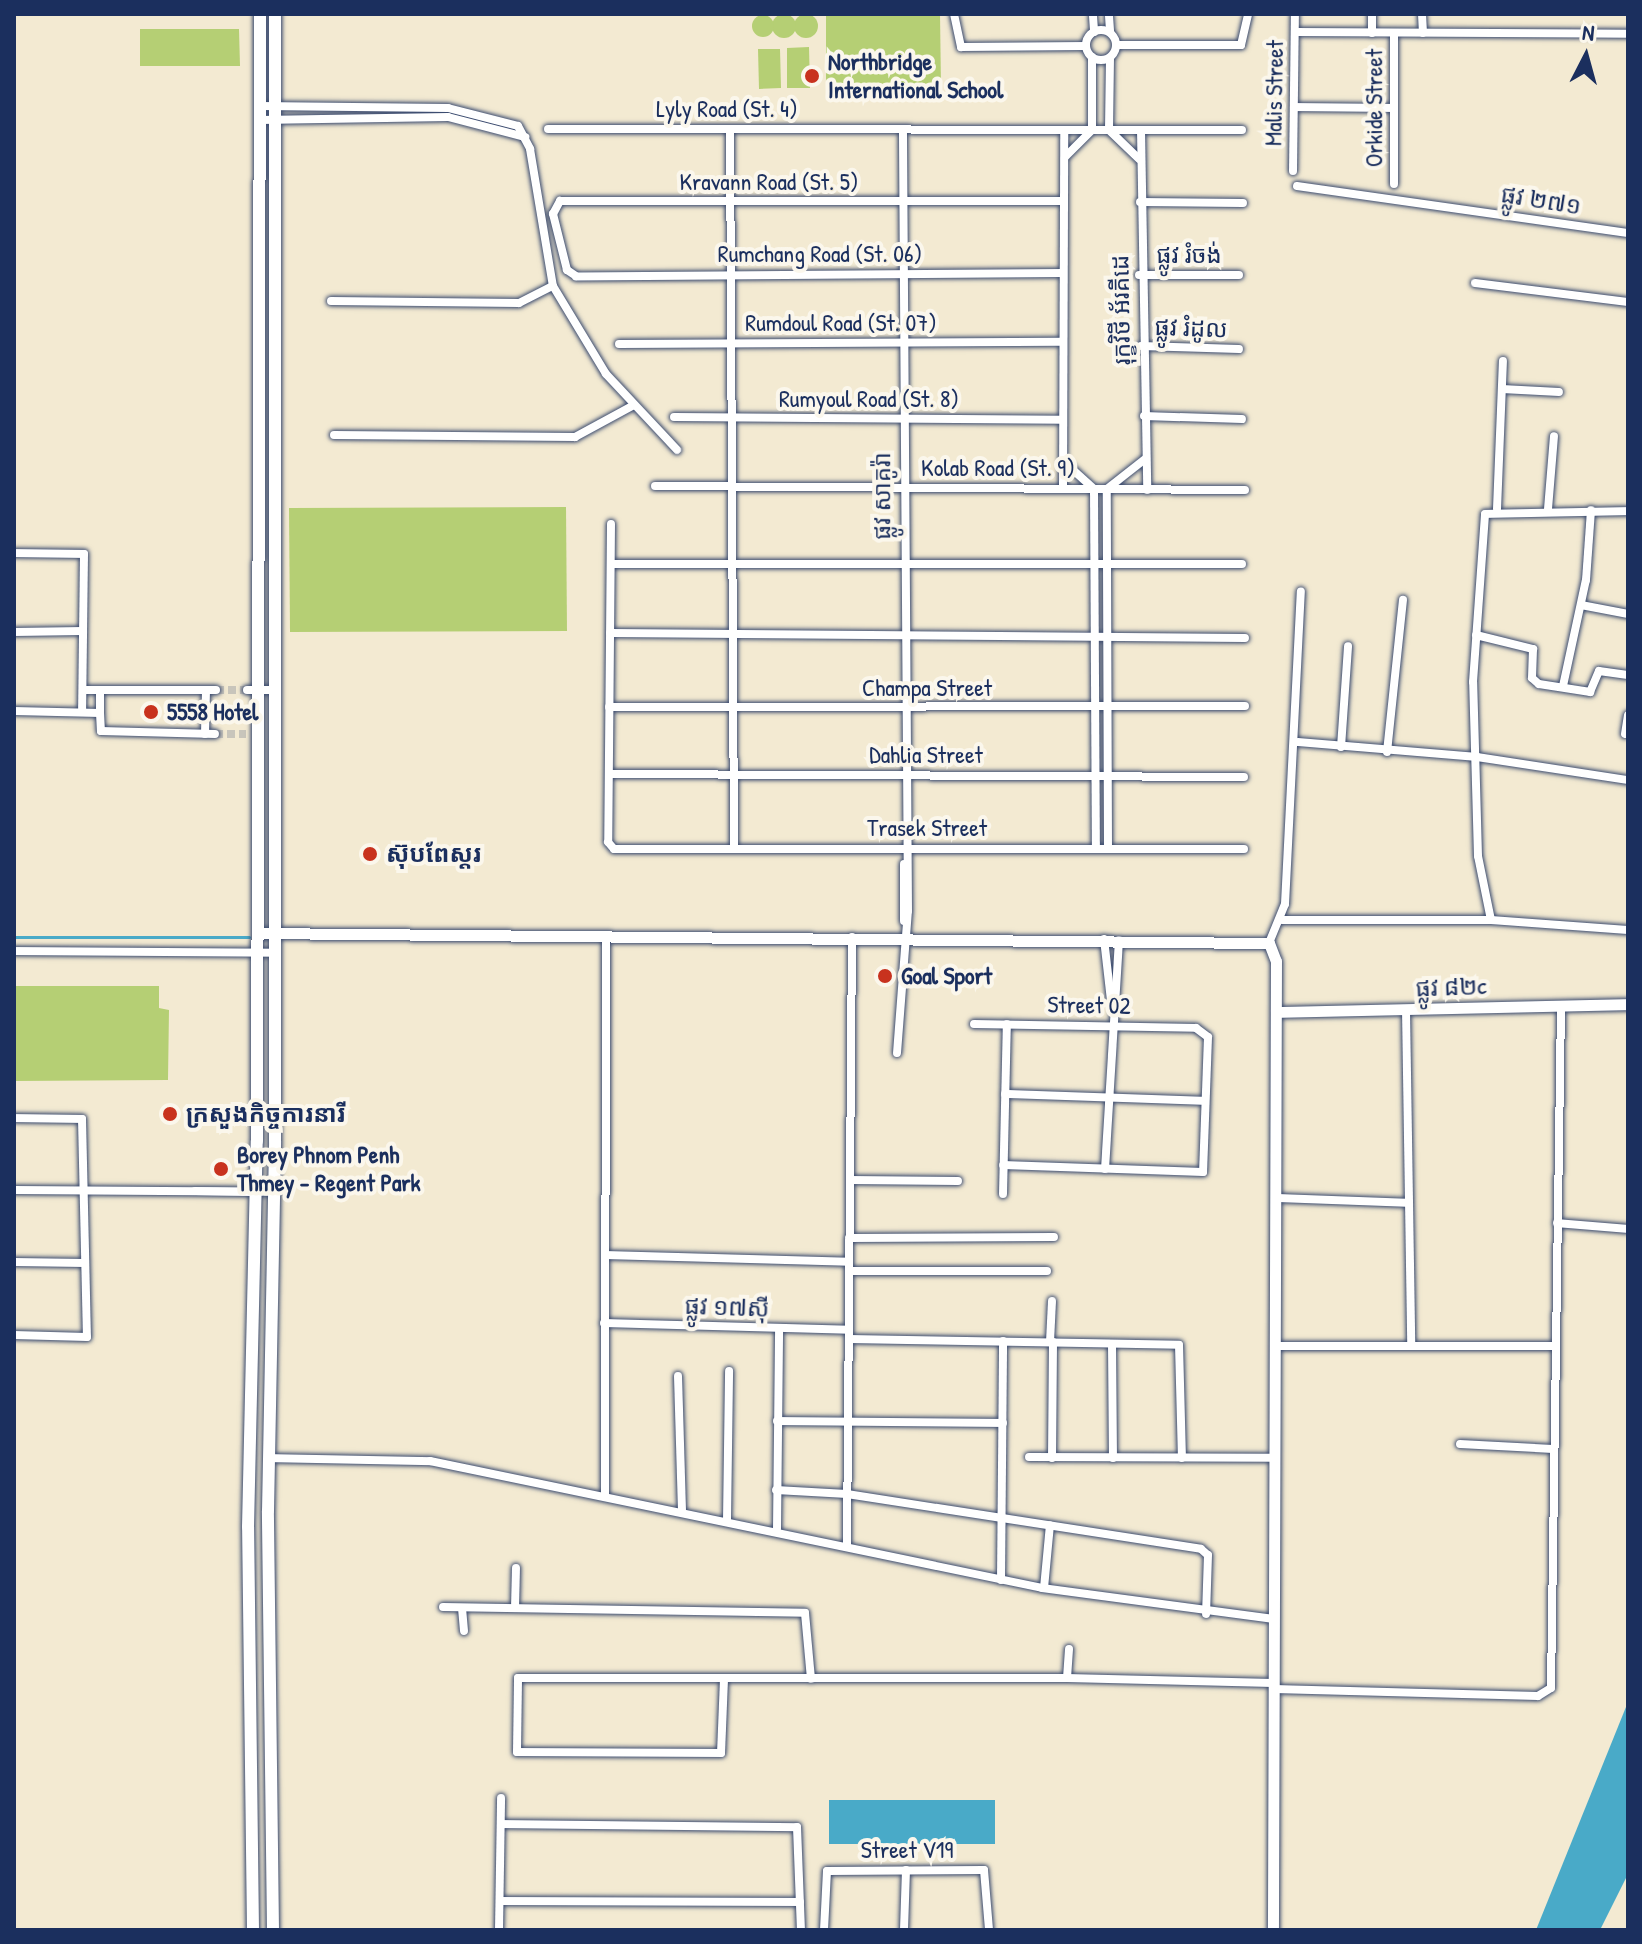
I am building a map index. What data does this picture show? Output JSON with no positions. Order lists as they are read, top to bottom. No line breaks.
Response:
{"streets":{"street":["Malis Street","Orkide Street","Lyly Road (St. 4)","Kravann Road (St. 5)","ផ្លូវ ២៧១","Rumchang Road (St. 06)","ផ្លូវ រំចង់","រុក្ខវិថី អ័រគីដេ","Rumdoul Road (St. 07)","ផ្លូវ រំដូល","Rumyoul Road (St. 8)","Kolab Road (St. 9)","ផ្លូវ សាគូរ៉ា","Champa Street","Dahlia Street","Trasek Street","ផ្លូវ ៨២c","Street 02","ផ្លូវ ១៧ស៊ី","Street V19"]},"crossings":[["Lyly Road (St. 4)","រុក្ខវិថី អ័រគីដេ"],["Lyly Road (St. 4)","ផ្លូវ សាគូរ៉ា"],["Kravann Road (St. 5)","Rumchang Road (St. 06)"],["Kravann Road (St. 5)","ផ្លូវ សាគូរ៉ា"],["Rumchang Road (St. 06)","ផ្លូវ សាគូរ៉ា"],["ផ្លូវ រំចង់","រុក្ខវិថី អ័រគីដេ"],["រុក្ខវិថី អ័រគីដេ","ផ្លូវ រំដូល"],["រុក្ខវិថី អ័រគីដេ","Kolab Road (St. 9)"],["Rumdoul Road (St. 07)","ផ្លូវ សាគូរ៉ា"],["Rumyoul Road (St. 8)","ផ្លូវ សាគូរ៉ា"],["Kolab Road (St. 9)","ផ្លូវ សាគូរ៉ា"],["ផ្លូវ សាគូរ៉ា","Champa Street"],["ផ្លូវ សាគូរ៉ា","Dahlia Street"],["ផ្លូវ សាគូរ៉ា","Trasek Street"],["Dahlia Street","Trasek Street"]],"places":["Northbridge International School","5558 Hotel","ស៊ុបពែស្តរ","Goal Sport","ក្រសួងកិច្ចការនារី","Borey Phnom Penh Thmey - Regent Park"],"north":"top"}
